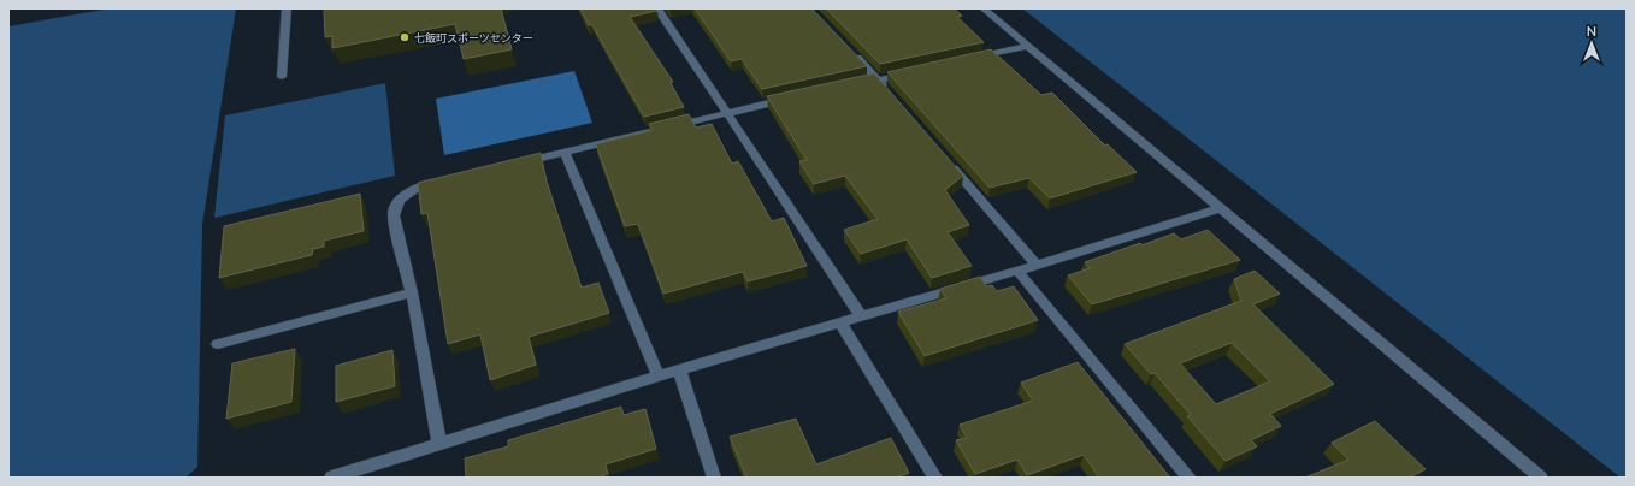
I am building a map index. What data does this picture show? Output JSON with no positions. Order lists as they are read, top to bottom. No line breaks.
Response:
{"places":["七飯町スポーツセンター"],"north":"top"}
